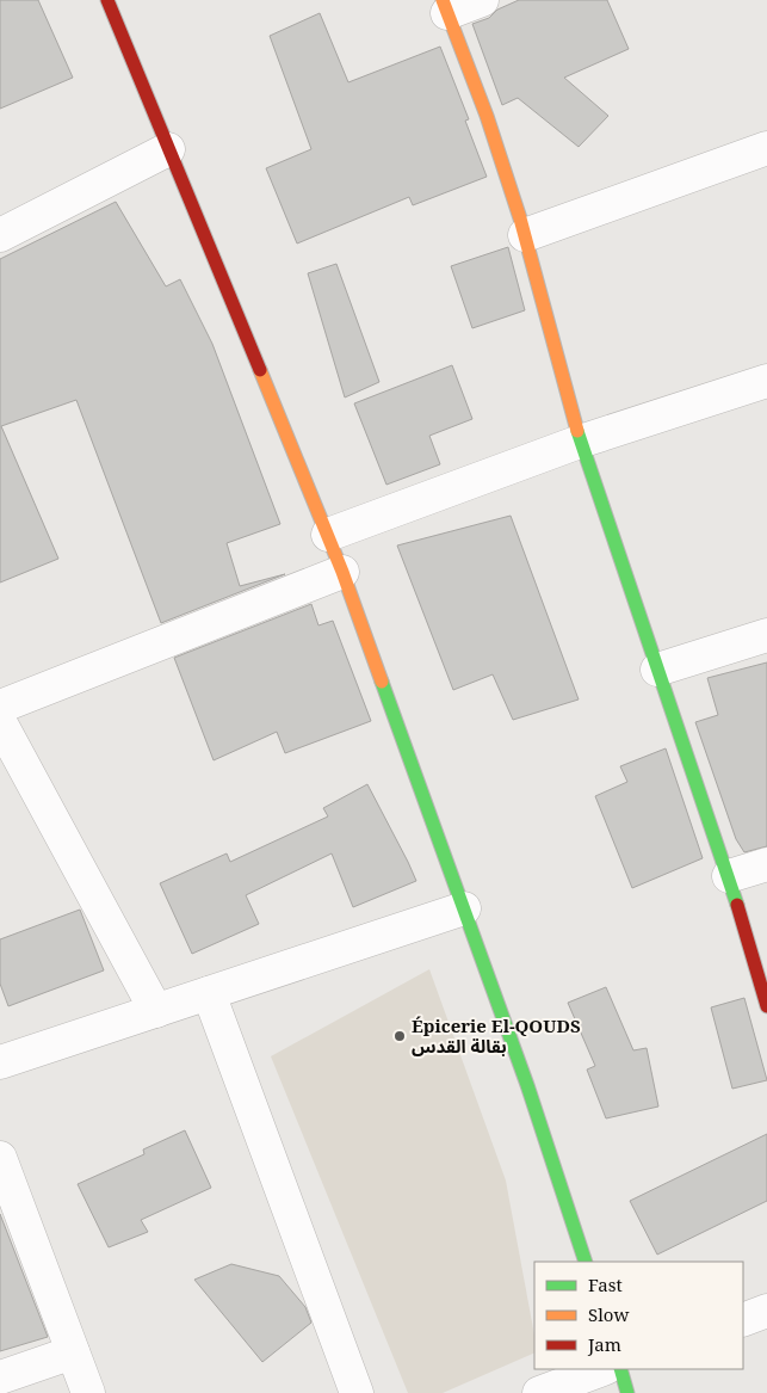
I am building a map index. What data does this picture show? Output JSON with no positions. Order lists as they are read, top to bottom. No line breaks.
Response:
{"places":["Épicerie El-QOUDS بقالة القدس"],"legend":["Fast","Slow","Jam"]}
